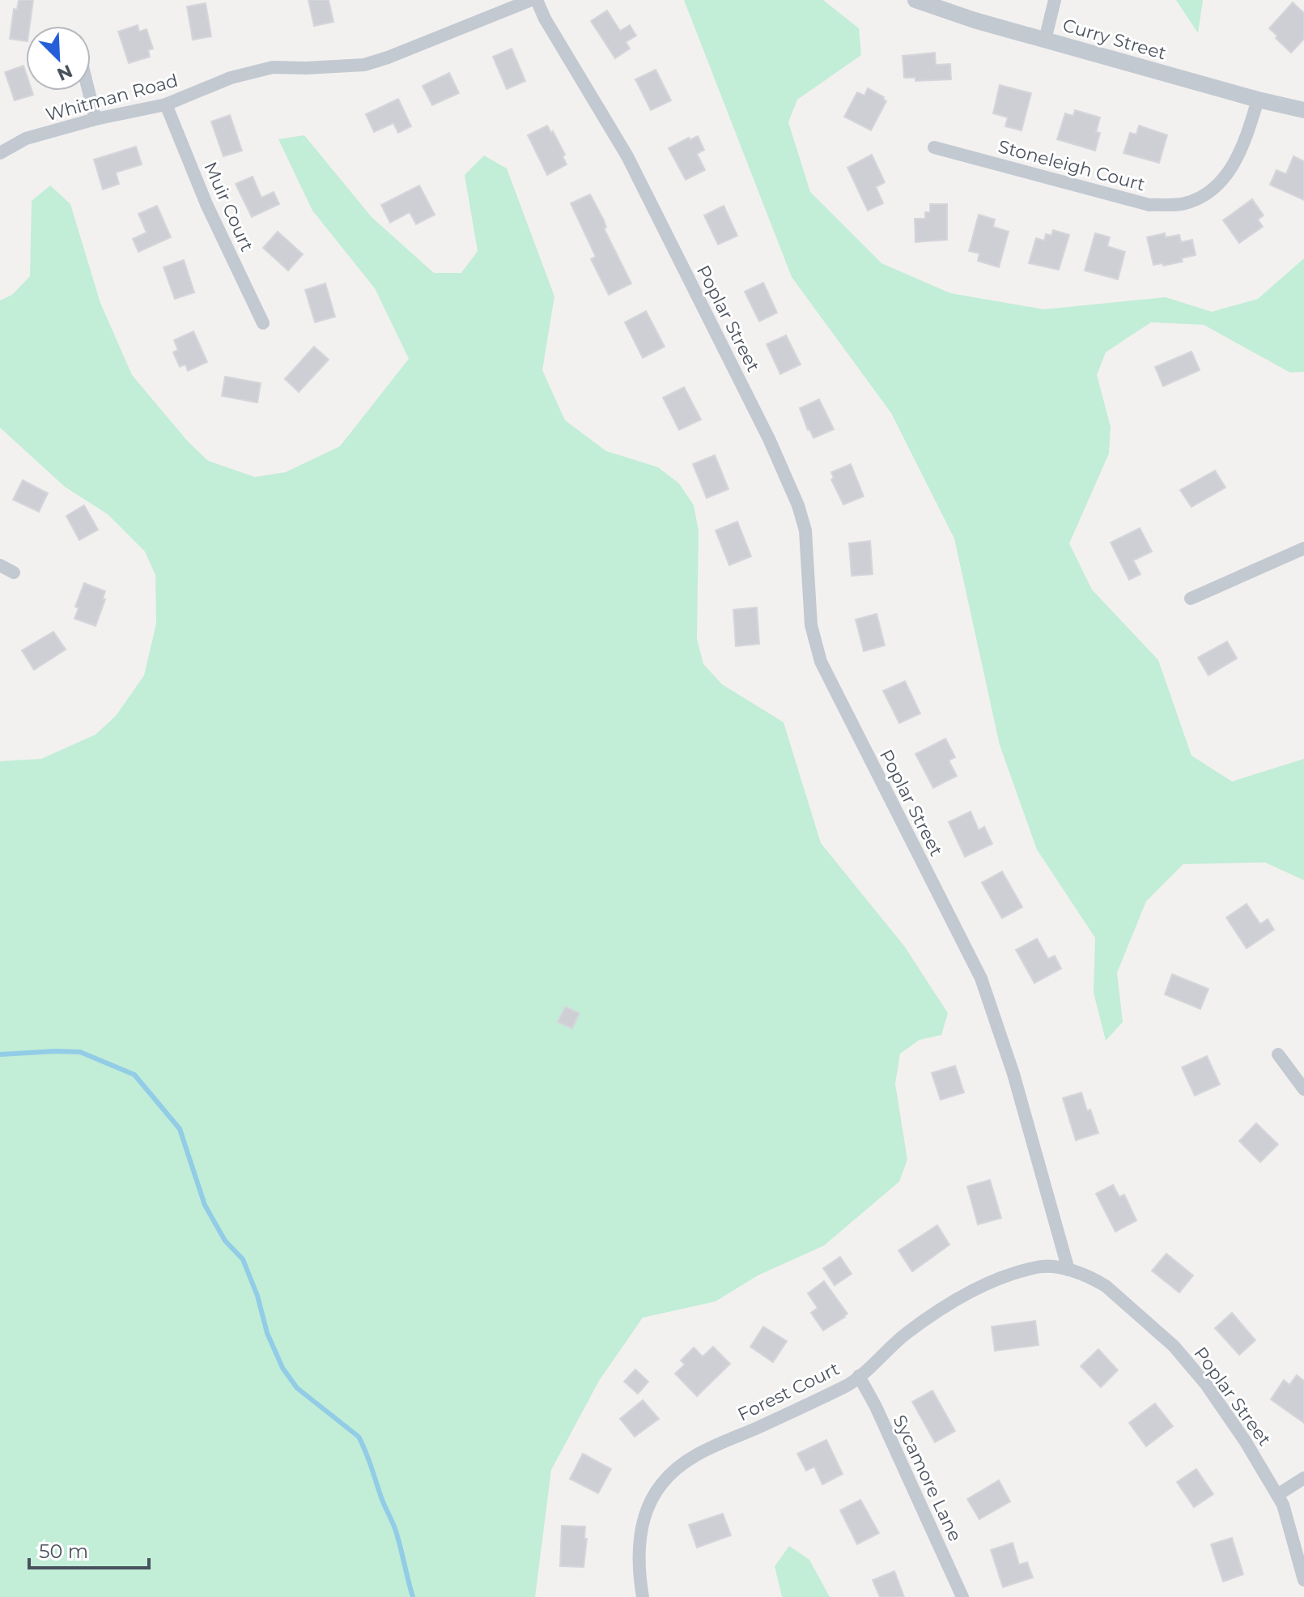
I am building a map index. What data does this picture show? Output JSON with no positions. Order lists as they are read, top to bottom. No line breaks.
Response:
{"streets":{"street":["Curry Street","Whitman Road","Stoneleigh Court","Muir Court","Poplar Street","Forest Court","Sycamore Lane"]},"crossings":[["Curry Street","Stoneleigh Court"],["Whitman Road","Muir Court"],["Poplar Street","Forest Court"],["Forest Court","Sycamore Lane"]],"scale_bar":"50 m","north":"bottom right"}
